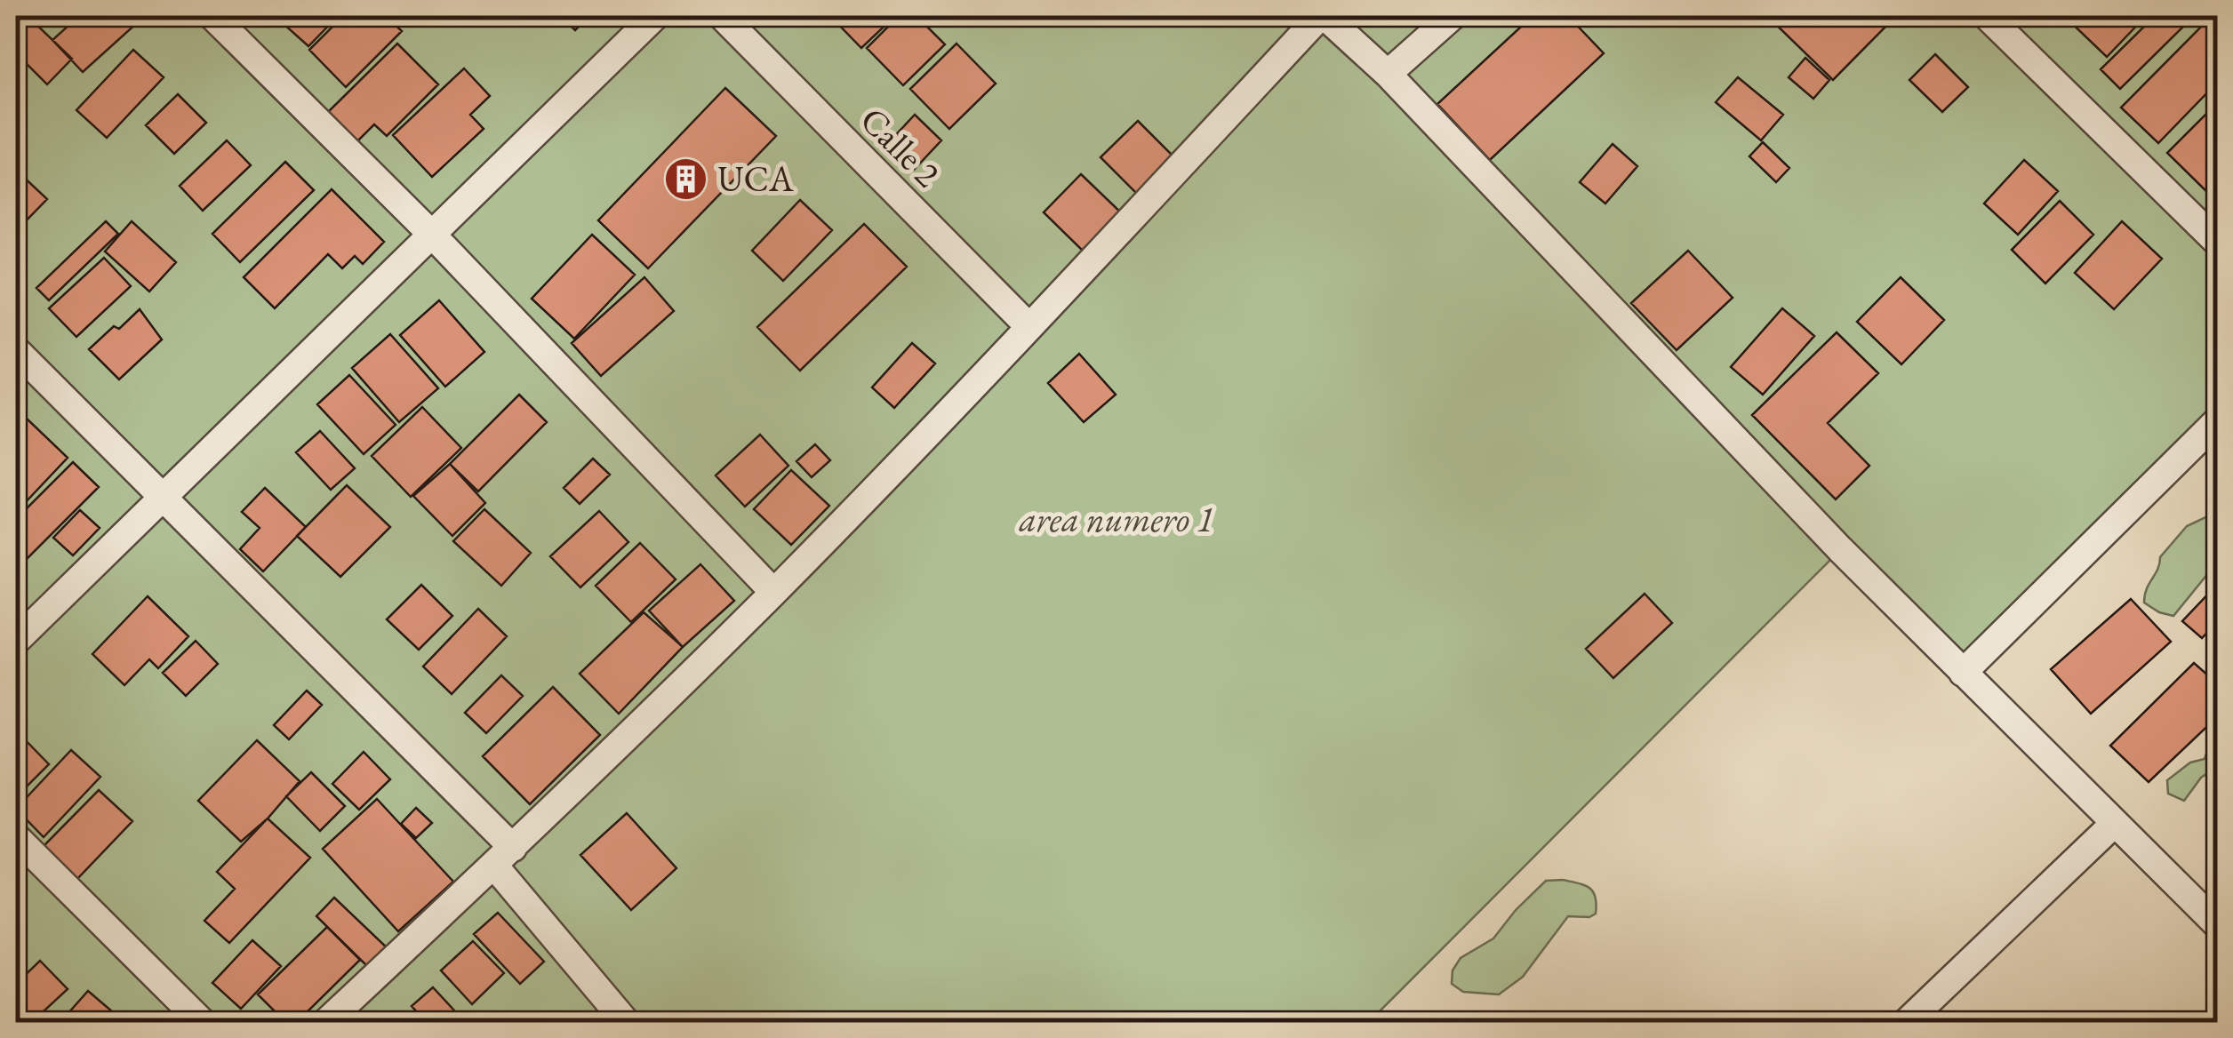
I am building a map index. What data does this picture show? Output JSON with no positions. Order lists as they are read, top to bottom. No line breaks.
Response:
{"streets":{"street":["Calle 2"]},"parks":["area numero 1"],"places":{"building":["UCA"]}}
